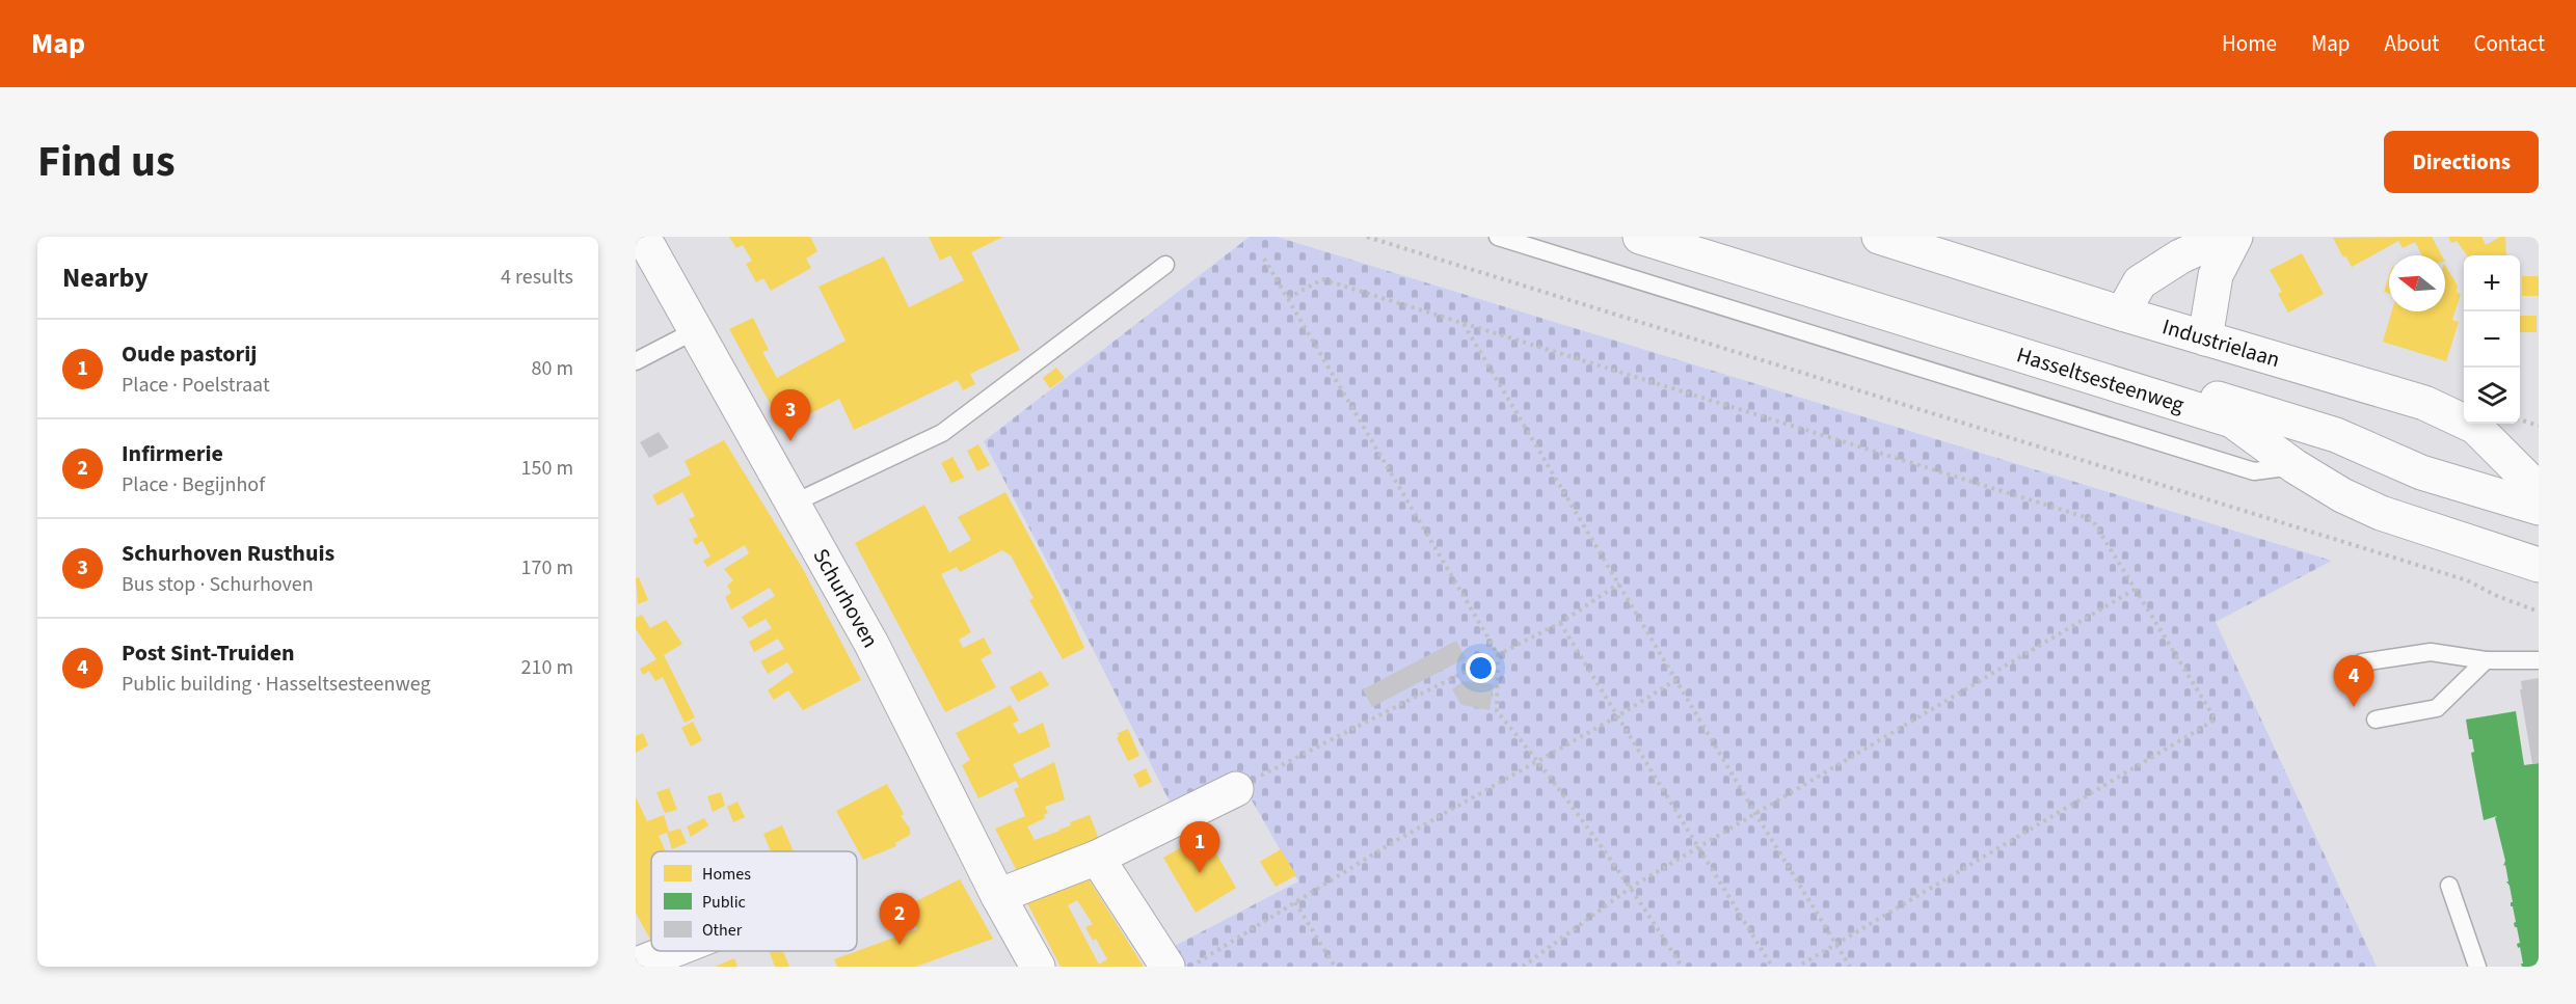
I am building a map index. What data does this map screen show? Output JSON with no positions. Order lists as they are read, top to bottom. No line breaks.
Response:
{"streets":{"street":["Industrielaan","Hasseltsesteenweg","Schurhoven"]},"legend":["Homes","Public","Other"],"north":"left","page":{"header":"Map","nav":["Home","Map","About","Contact"],"title":"Find us","buttons":"Directions","heading":["Nearby","4 results"],"map_buttons":["+","−"],"list":[{"mark":"1","name":"Oude pastorij","note":"Place · Poelstraat","value":"80 m"},{"mark":"2","name":"Infirmerie","note":"Place · Begijnhof","value":"150 m"},{"mark":"3","name":"Schurhoven Rusthuis","note":"Bus stop · Schurhoven","value":"170 m"},{"mark":"4","name":"Post Sint-Truiden","note":"Public building · Hasseltsesteenweg","value":"210 m"}],"pins":["3","4","1","2"]}}
